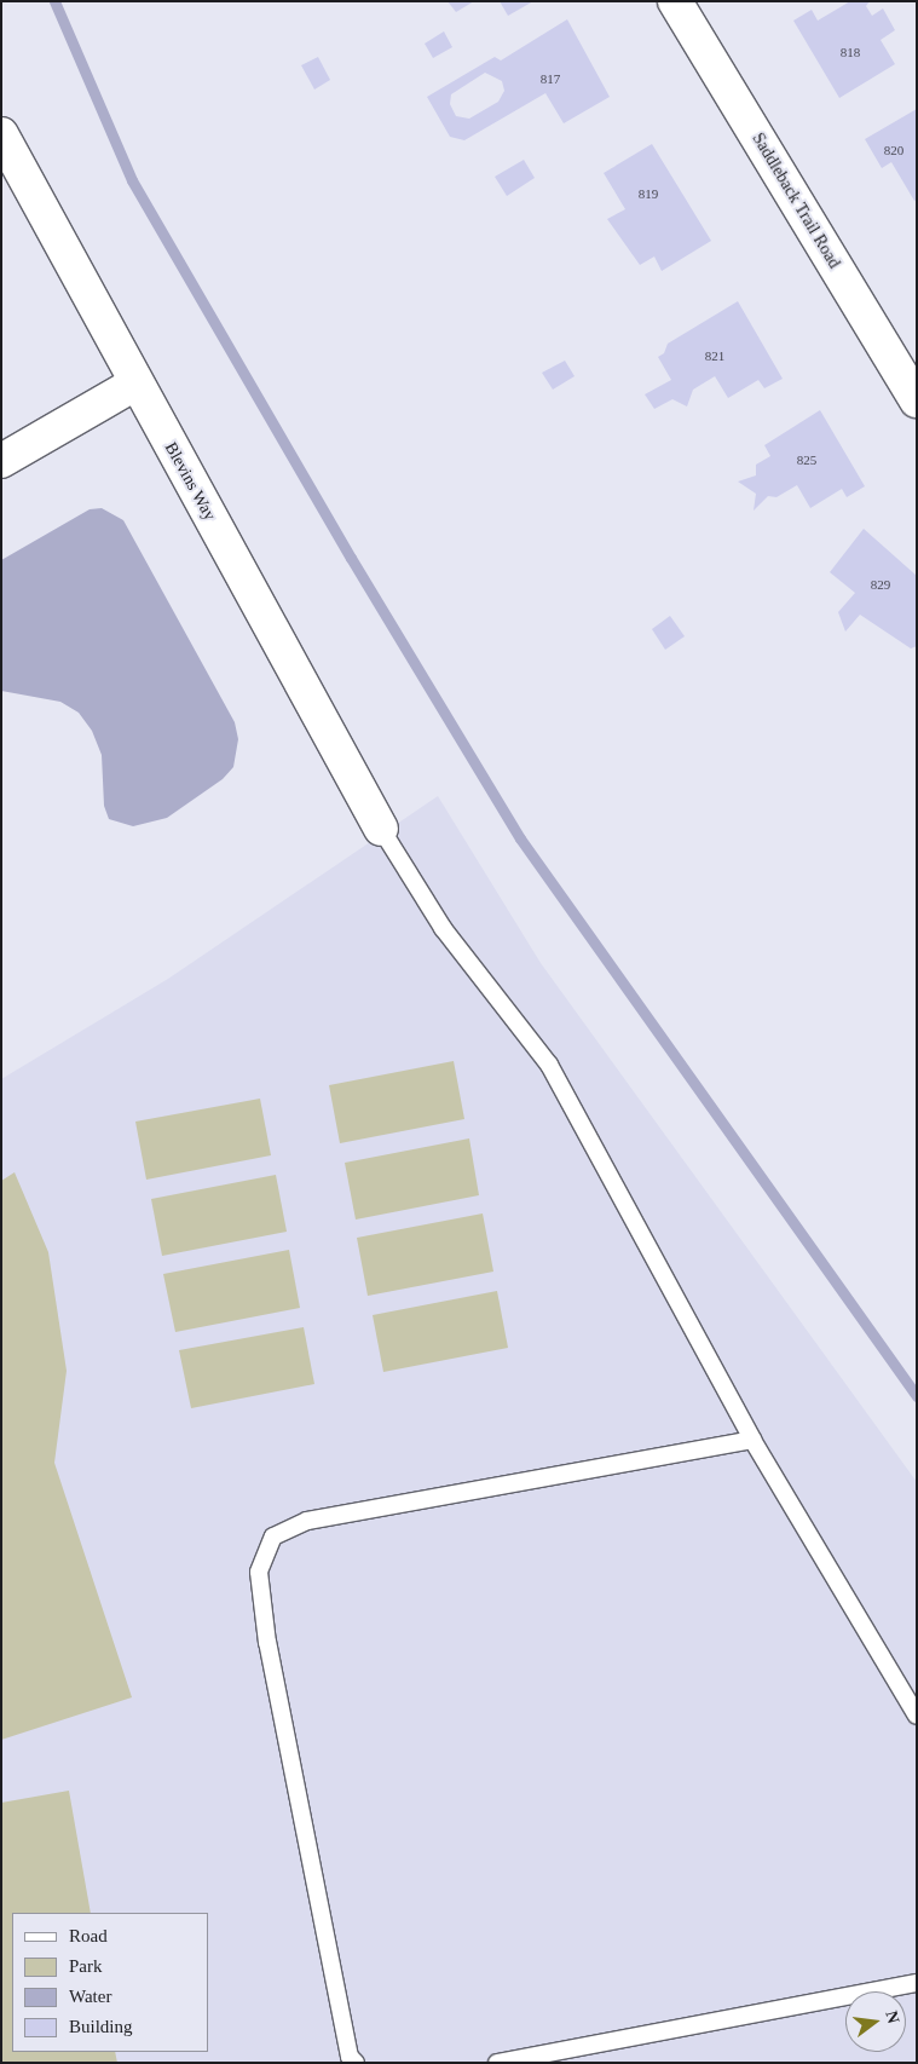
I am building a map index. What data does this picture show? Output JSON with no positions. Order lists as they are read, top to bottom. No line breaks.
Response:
{"streets":{"street":["Saddleback Trail Road","Blevins Way"]},"house_numbers":["818","817","820","819","821","825","829"],"legend":["Road","Park","Water","Building"],"north":"right"}
